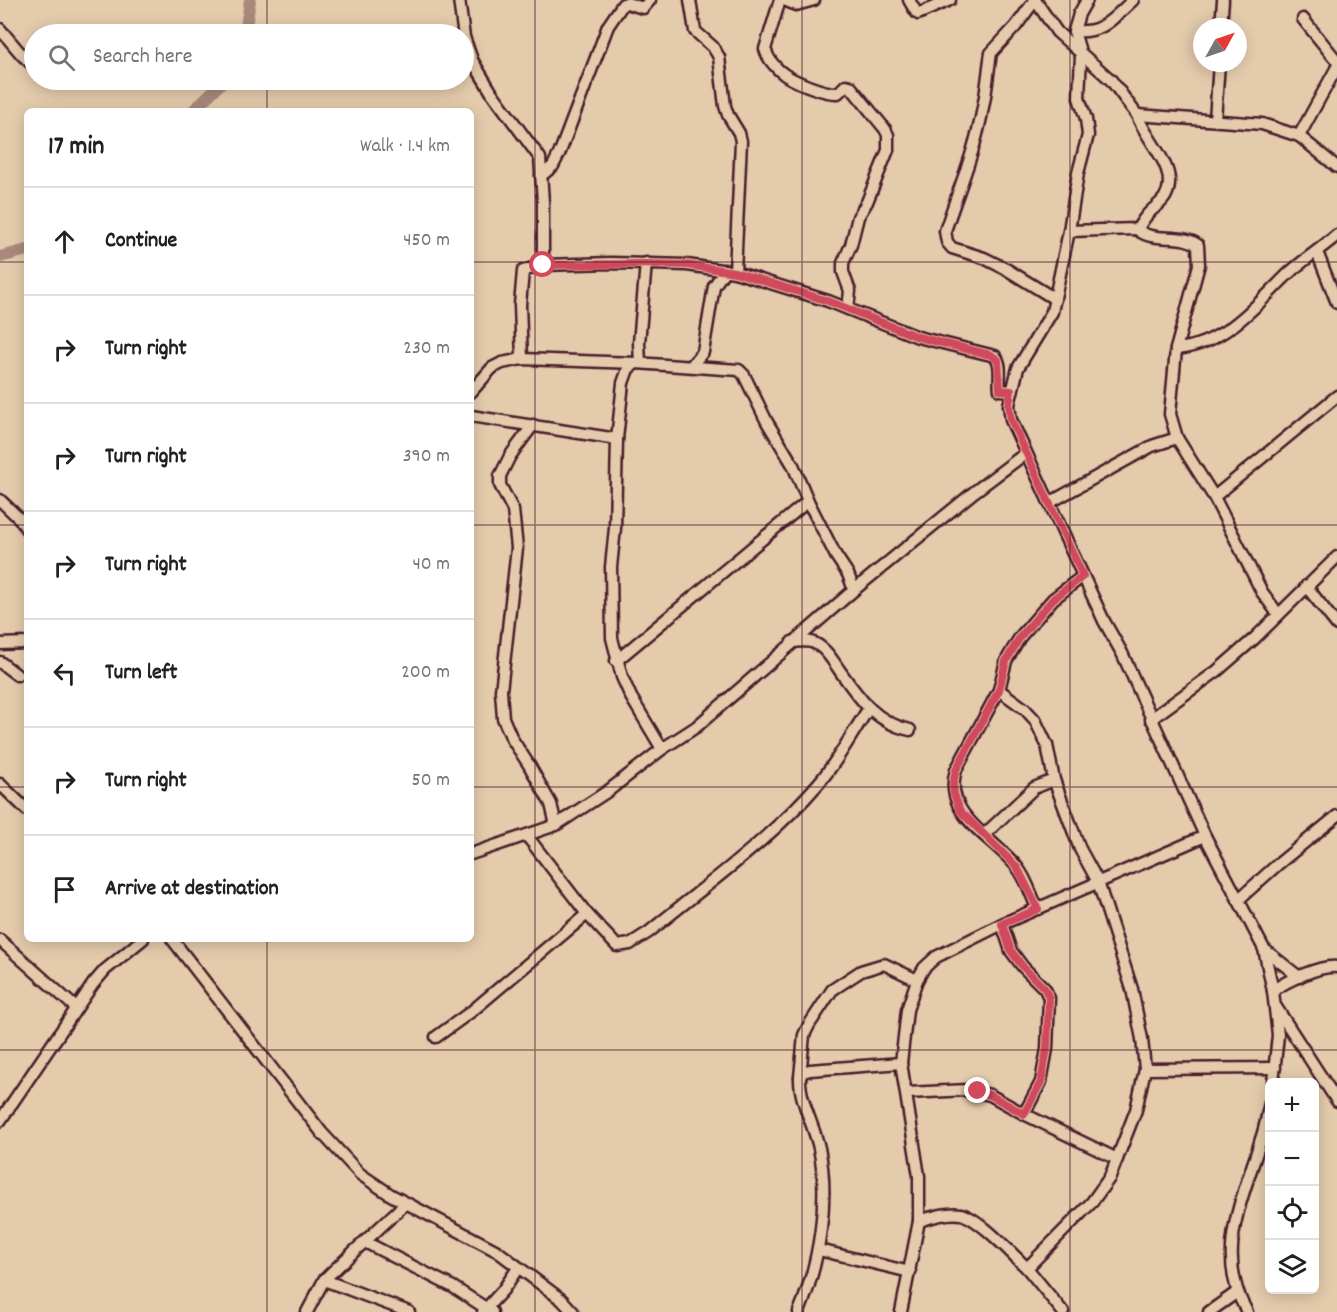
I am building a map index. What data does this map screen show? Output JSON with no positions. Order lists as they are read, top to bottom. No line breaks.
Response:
{"north":"top right","page":{"search":"Search here","heading":["17 min","Walk · 1.4 km"],"list":[["Continue","450 m"],["Turn right","230 m"],["Turn right","390 m"],["Turn right","40 m"],["Turn left","200 m"],["Turn right","50 m"],"Arrive at destination"],"map_buttons":["+","−"]}}
